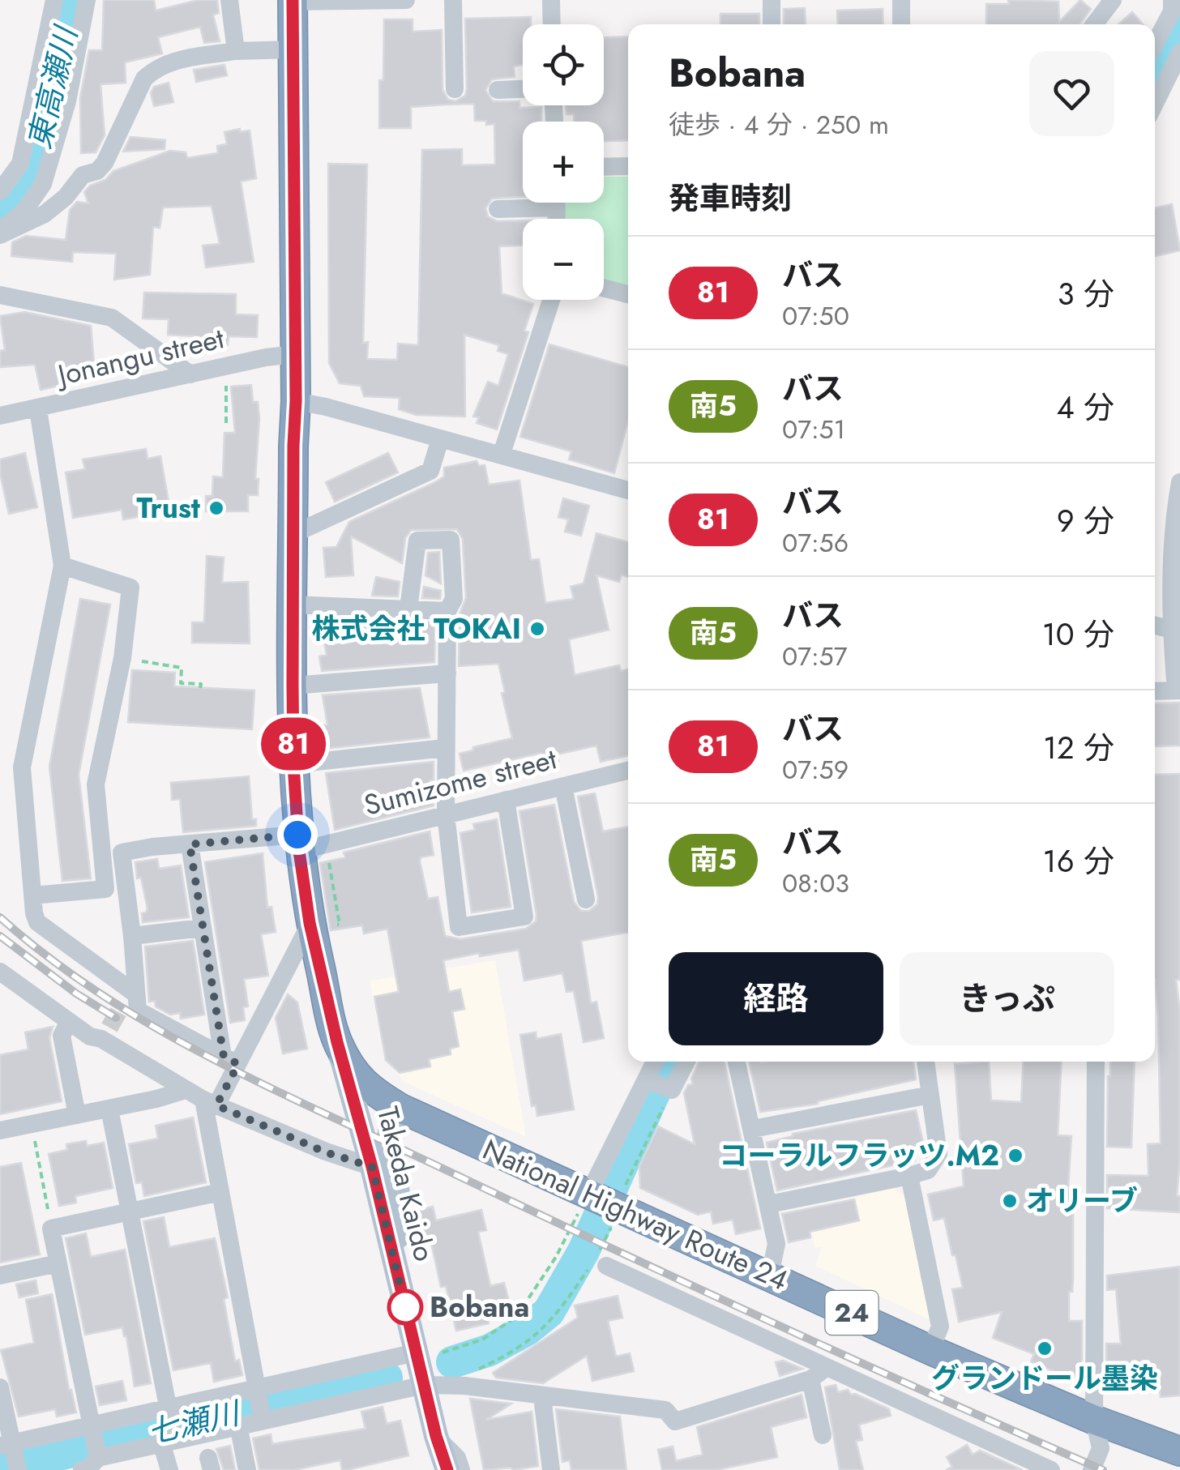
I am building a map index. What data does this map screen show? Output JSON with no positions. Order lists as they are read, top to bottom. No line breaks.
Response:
{"streets":{"highway":["National Highway Route 24","24"],"main road":["Takeda Kaido"],"street":["Jonangu street","Sumizome street"]},"crossings":[["Jonangu street","24"],["Sumizome street","24"],["Takeda Kaido","National Highway Route 24"],["Takeda Kaido","24"],["National Highway Route 24","24"]],"water":["東高瀬川","七瀬川"],"places":["Trust","株式会社 TOKAI","コーラルフラッツ.M2","オリーブ","Bobana","グランドール墨染"],"lines":["bus line 81"],"page":{"on_map":"81","map_buttons":["+","−"],"heading":[["Bobana","徒歩 · 4 分 · 250 m"],"発車時刻"],"list":[{"mark":"81","name":"バス","note":"07:50","value":"3 分"},{"mark":"南5","name":"バス","note":"07:51","value":"4 分"},{"mark":"81","name":"バス","note":"07:56","value":"9 分"},{"mark":"南5","name":"バス","note":"07:57","value":"10 分"},{"mark":"81","name":"バス","note":"07:59","value":"12 分"},{"mark":"南5","name":"バス","note":"08:03","value":"16 分"}],"buttons":["経路","きっぷ"]}}
